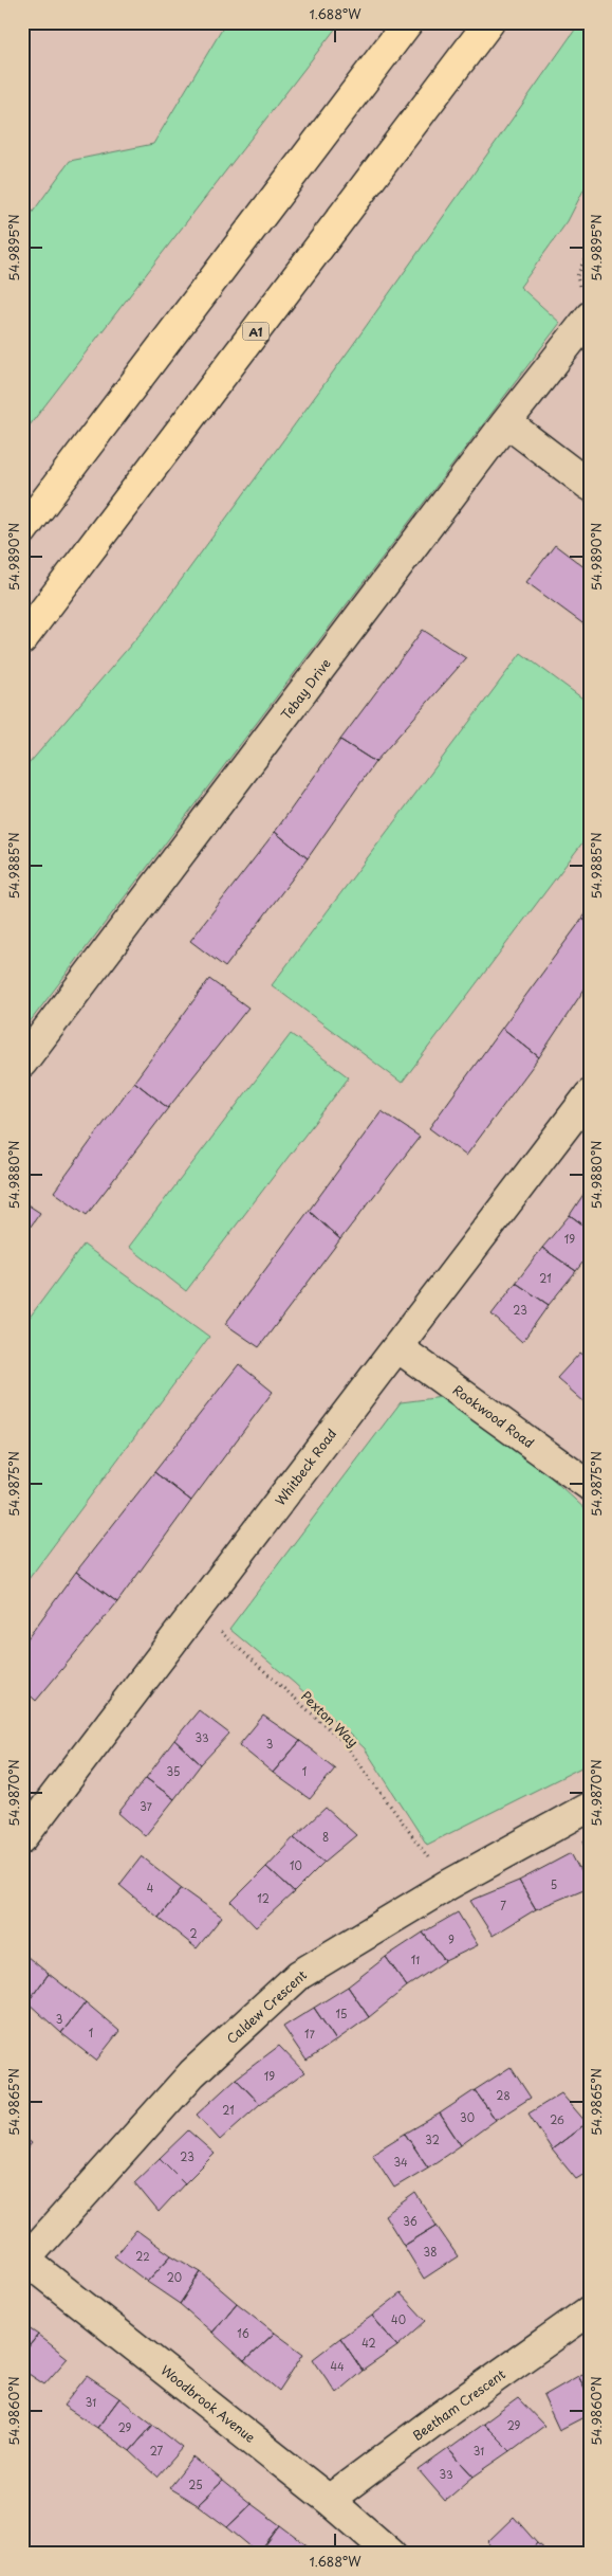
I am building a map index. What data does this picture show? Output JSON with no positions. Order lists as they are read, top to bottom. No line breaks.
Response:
{"streets":{"highway":["A1"],"street":["Tebay Drive","Rookwood Road","Whitbeck Road","Caldew Crescent","Woodbrook Avenue","Beetham Crescent"],"path":["Pexton Way"]},"crossings":[["Rookwood Road","Whitbeck Road"],["Whitbeck Road","Pexton Way"],["Pexton Way","Caldew Crescent"],["Caldew Crescent","Woodbrook Avenue"],["Woodbrook Avenue","Beetham Crescent"]],"house_numbers":["19","21","23","33","3","35","1","37","8","10","5","4","12","7","2","9","11","15","3","1","17","19","28","21","30","26","32","23","34","36","38","22","20","40","16","42","44","31","29","29","27","31","33","25"],"coordinates":["1.688°W","54.9895°N","54.9890°N","54.9885°N","54.9880°N","54.9875°N","54.9870°N","54.9865°N","54.9860°N"]}
